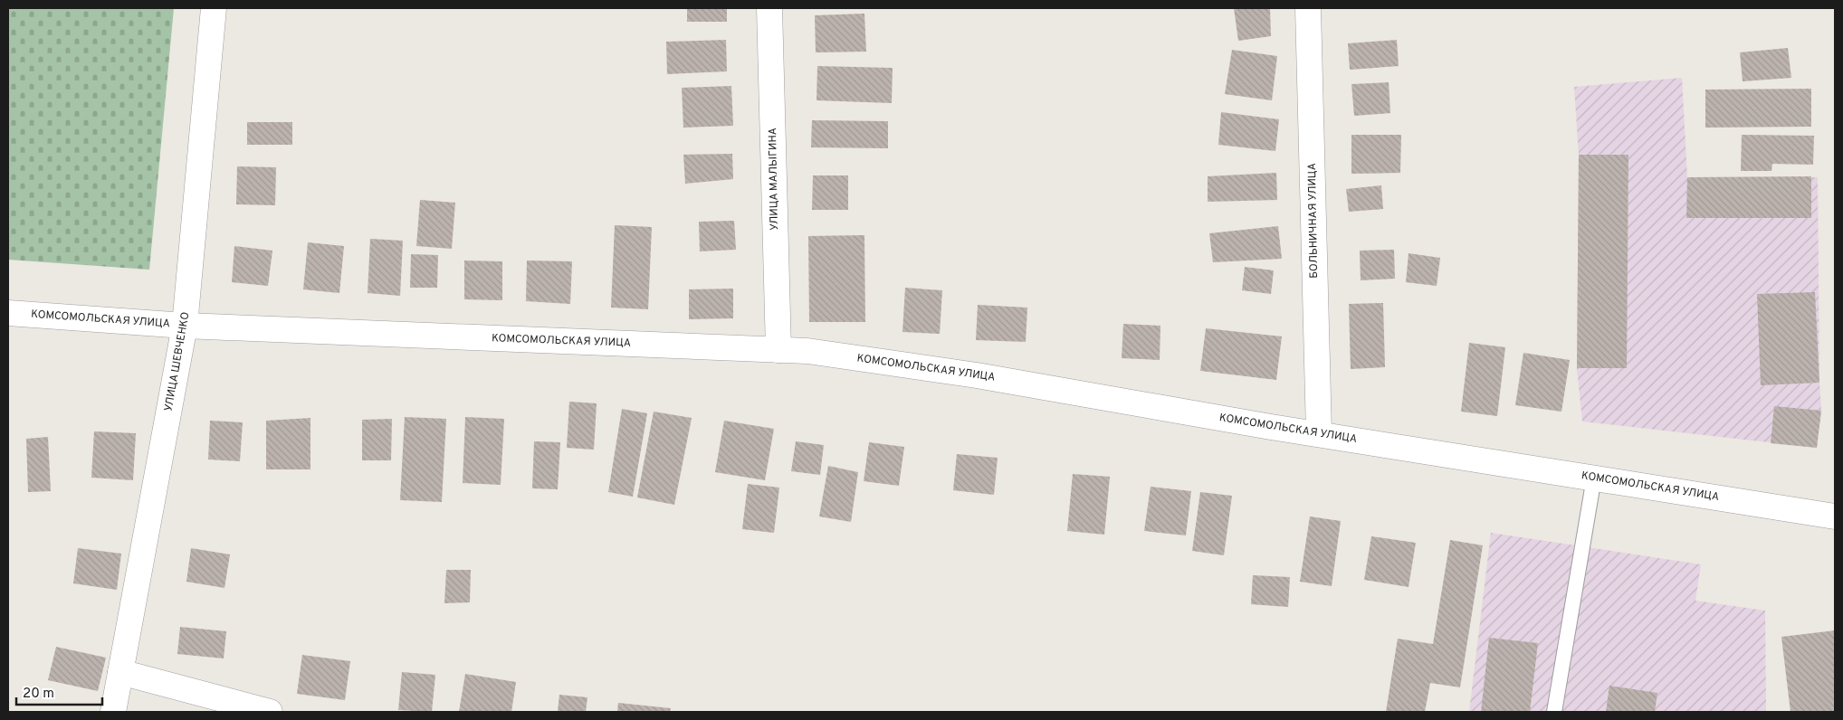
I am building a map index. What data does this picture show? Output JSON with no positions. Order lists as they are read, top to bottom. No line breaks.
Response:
{"streets":{"street":["УЛИЦА МАЛЫГИНА","БОЛЬНИЧНАЯ УЛИЦА","КОМСОМОЛЬСКАЯ УЛИЦА","УЛИЦА ШЕВЧЕНКО"]},"crossings":[["УЛИЦА МАЛЫГИНА","КОМСОМОЛЬСКАЯ УЛИЦА"],["БОЛЬНИЧНАЯ УЛИЦА","КОМСОМОЛЬСКАЯ УЛИЦА"],["КОМСОМОЛЬСКАЯ УЛИЦА","УЛИЦА ШЕВЧЕНКО"]],"scale_bar":"20 m"}
